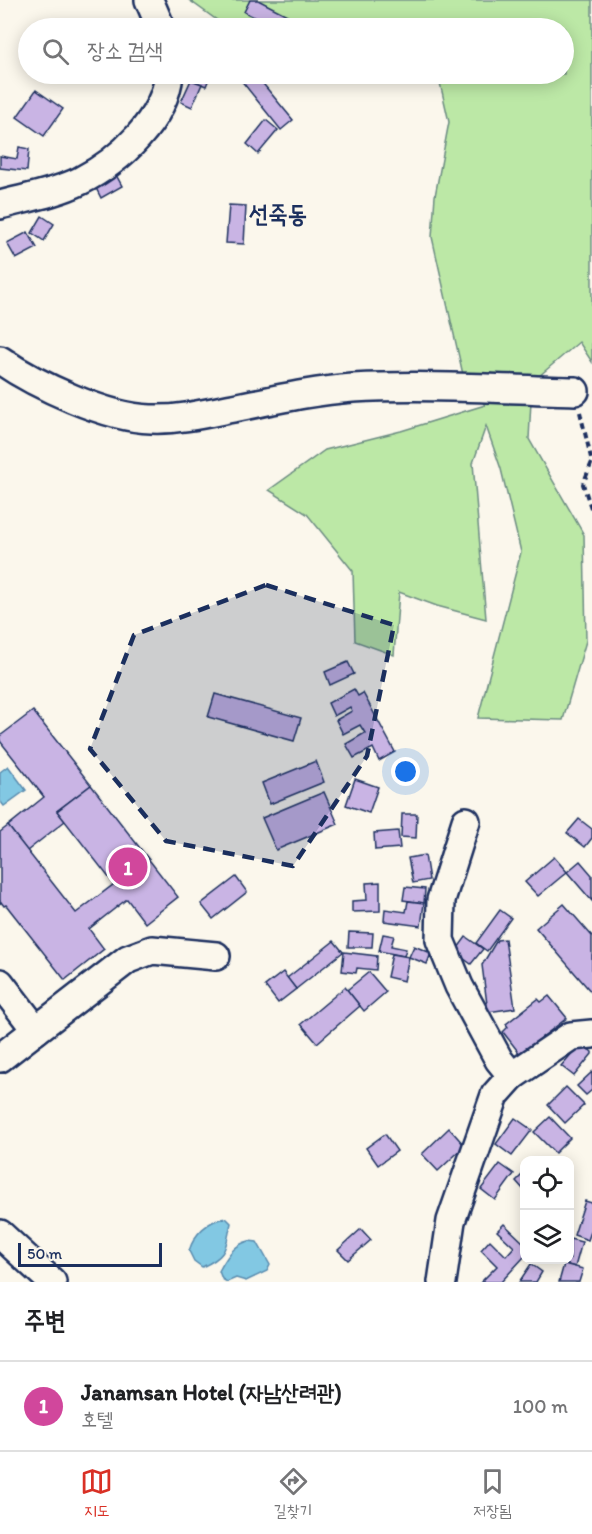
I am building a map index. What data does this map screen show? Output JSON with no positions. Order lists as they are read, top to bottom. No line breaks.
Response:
{"districts":["선죽동"],"scale_bar":"50 m","page":{"search":"장소 검색","pins":"1","scale":"50 m","heading":"주변","list":[{"mark":"1","name":"Janamsan Hotel (자남산려관)","note":"호텔","value":"100 m"}],"nav":["지도","길찾기","저장됨"]}}
